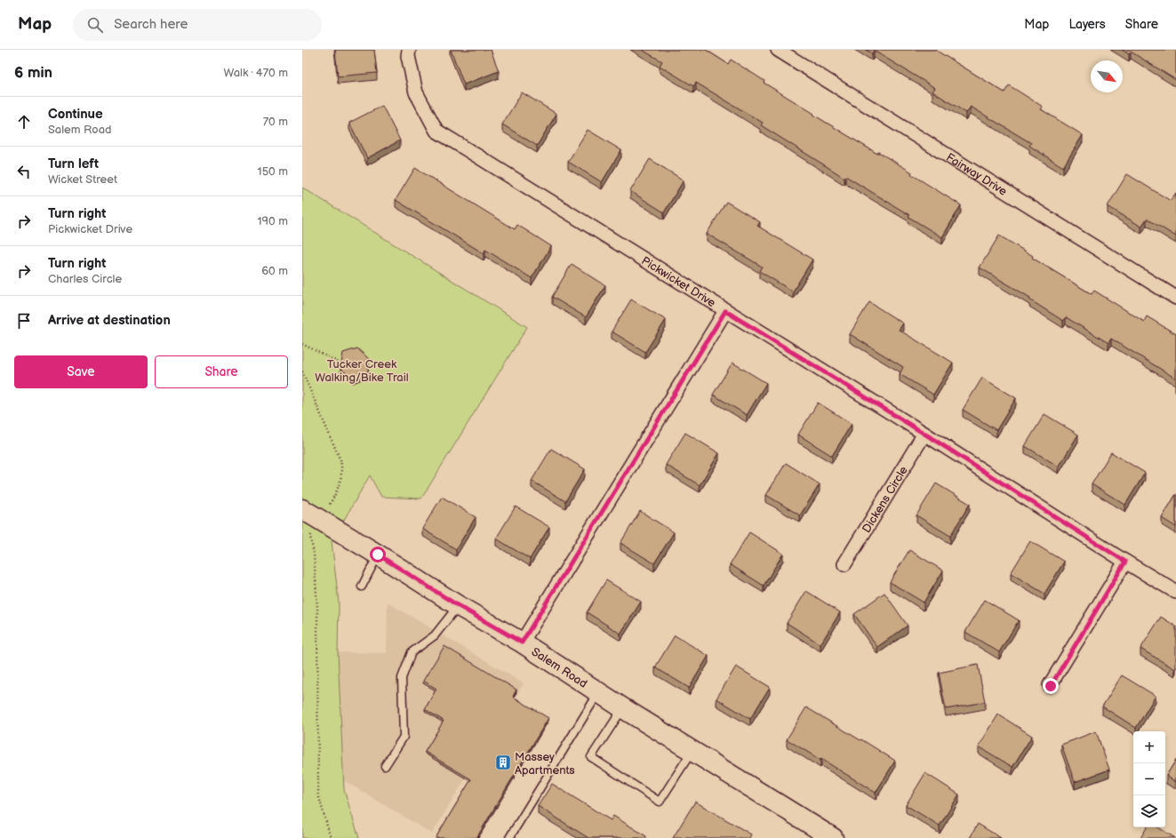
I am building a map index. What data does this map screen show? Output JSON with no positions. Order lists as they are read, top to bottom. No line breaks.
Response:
{"streets":{"main road":["Salem Road"],"street":["Fairway Drive","Pickwicket Drive","Dickens Circle"]},"crossings":[["Pickwicket Drive","Dickens Circle"]],"parks":["Tucker Creek Walking/Bike Trail"],"places":{"building":["Massey Apartments"]},"north":"bottom right","page":{"header":"Map","search":"Search here","nav":["Map","Layers","Share"],"heading":["6 min","Walk · 470 m"],"list":[["Continue","Salem Road","70 m"],["Turn left","Wicket Street","150 m"],["Turn right","Pickwicket Drive","190 m"],["Turn right","Charles Circle","60 m"],"Arrive at destination"],"buttons":["Save","Share"],"map_buttons":["+","−"]}}
